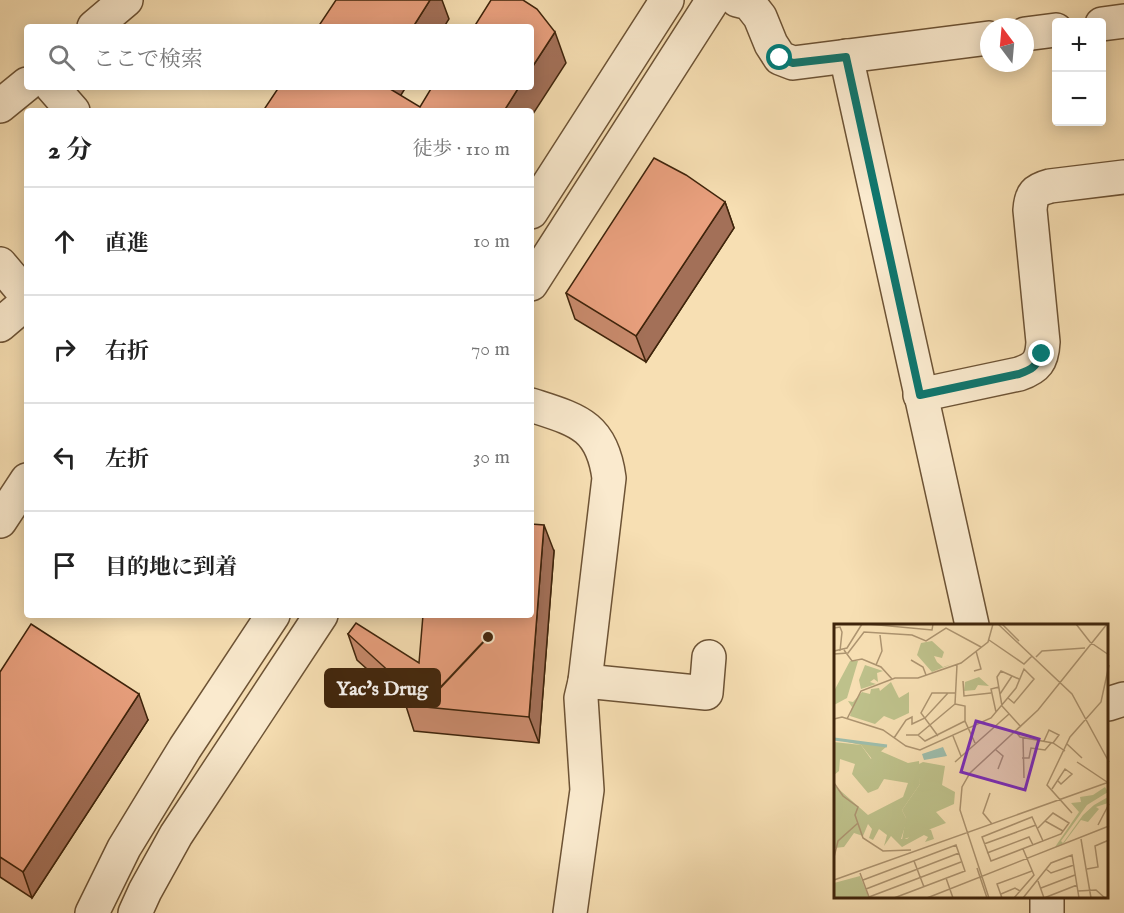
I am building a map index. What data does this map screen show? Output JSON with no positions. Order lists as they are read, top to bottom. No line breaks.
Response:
{"places":["Yac's Drug"],"north":"top","page":{"map_buttons":["+","−"],"search":"ここで検索","heading":["2 分","徒歩 · 110 m"],"list":[["直進","10 m"],["右折","70 m"],["左折","30 m"],"目的地に到着"]}}
